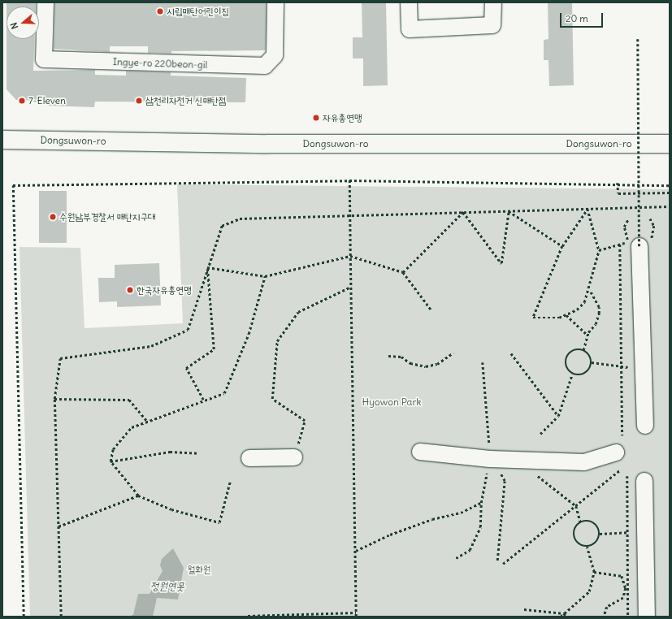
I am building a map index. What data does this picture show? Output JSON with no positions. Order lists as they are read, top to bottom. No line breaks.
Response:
{"streets":{"main road":["Dongsuwon-ro"],"street":["Ingye-ro 220beon-gil"]},"water":["정원연못"],"parks":["Hyowon Park","월화원"],"places":["시립매탄어린이집","7-Eleven","삼천리자전거 신매탄점","자유총연맹","수원남부경찰서 매탄지구대","한국자유총연맹"],"scale_bar":"20 m","north":"left"}
